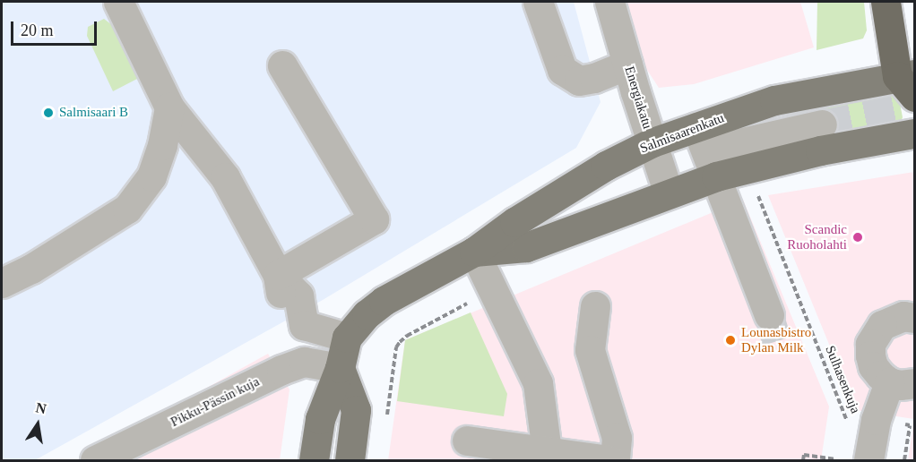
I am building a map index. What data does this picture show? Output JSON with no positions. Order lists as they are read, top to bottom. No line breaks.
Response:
{"streets":{"main road":["Salmisaarenkatu"],"street":["Energiakatu","Pikku-Pässin kuja"],"path":["Sulhasenkuja"]},"crossings":[["Energiakatu","Salmisaarenkatu"],["Salmisaarenkatu","Pikku-Pässin kuja"]],"places":["Salmisaari B","Scandic Ruoholahti","Lounasbistro Dylan Milk"],"scale_bar":"20 m","north":"top"}
